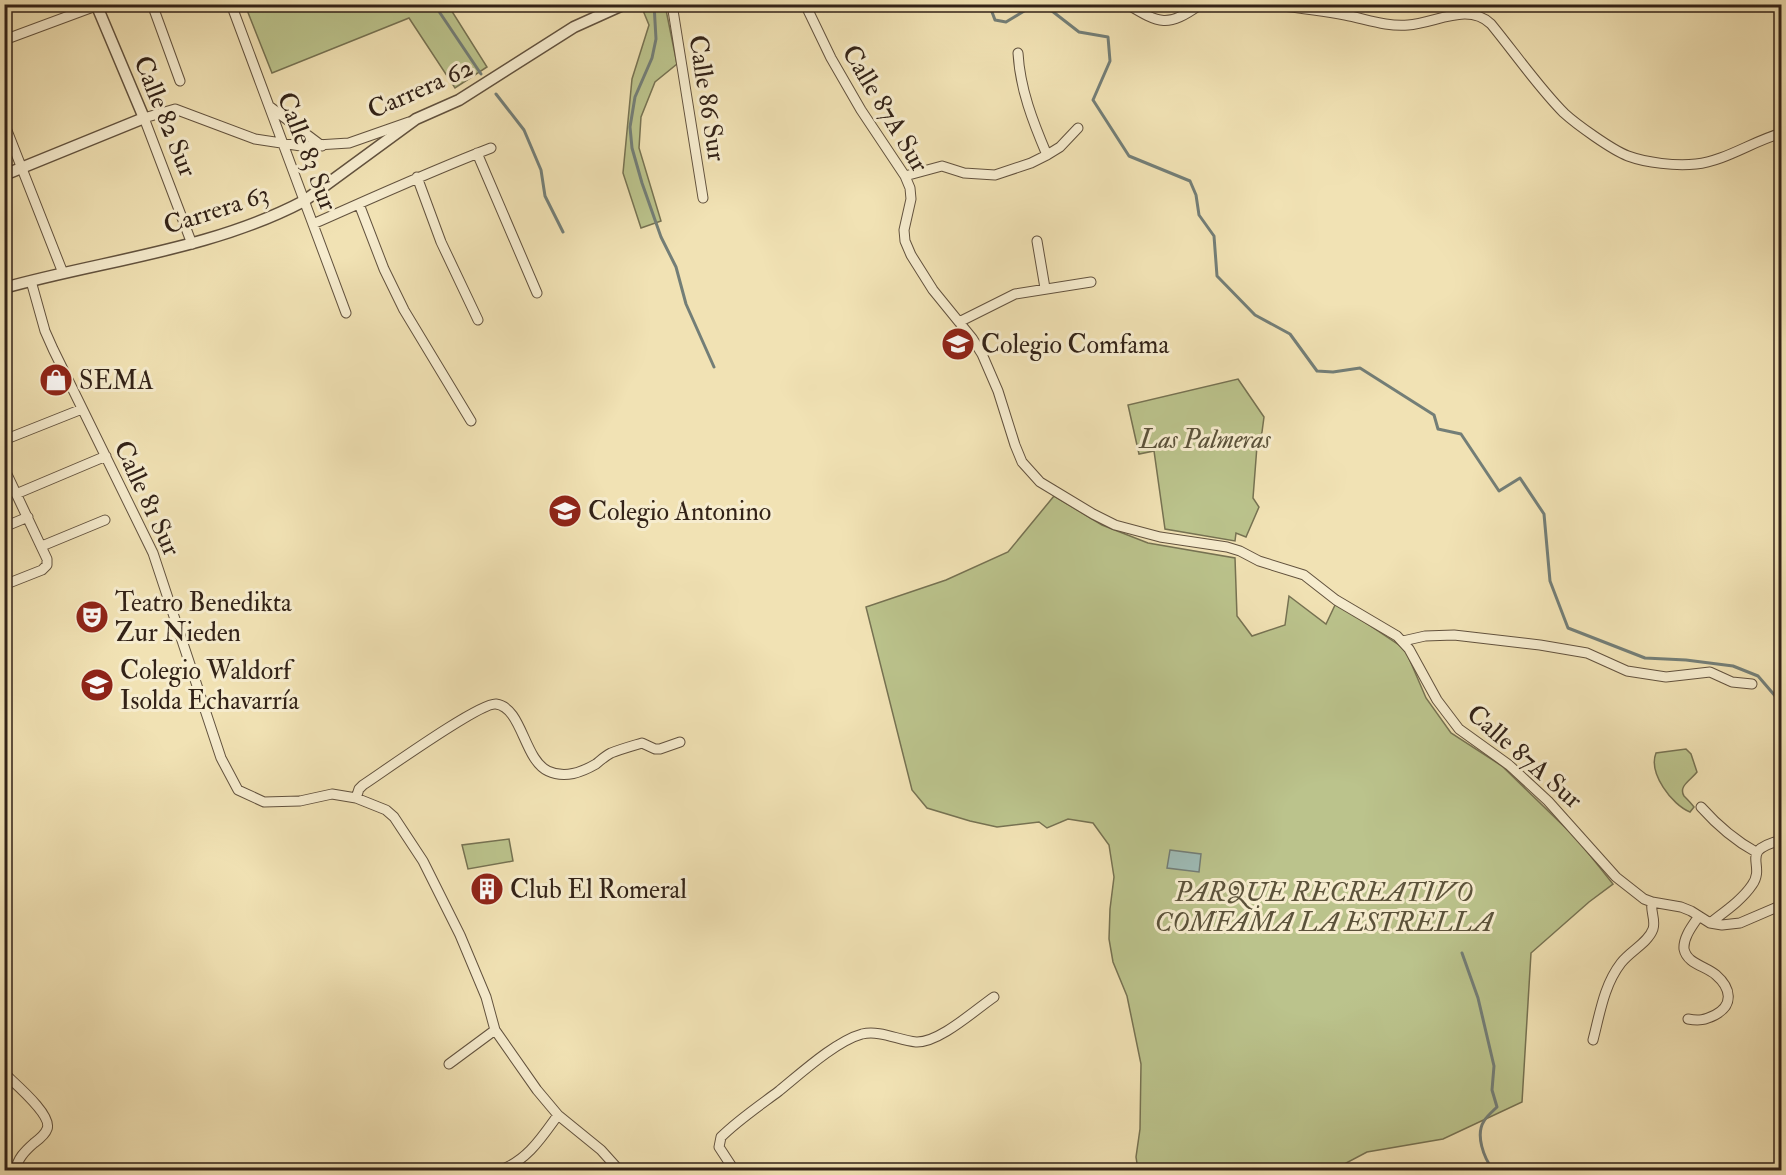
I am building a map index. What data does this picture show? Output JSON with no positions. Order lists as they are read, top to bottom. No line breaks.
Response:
{"streets":{"street":["Carrera 62","Calle 86 Sur","Calle 87A Sur","Calle 82 Sur","Calle 83 Sur","Carrera 63","Calle 81 Sur"]},"crossings":[["Carrera 62","Calle 82 Sur"],["Carrera 62","Calle 83 Sur"],["Carrera 62","Carrera 63"],["Calle 82 Sur","Carrera 63"],["Calle 83 Sur","Carrera 63"],["Carrera 63","Calle 81 Sur"]],"parks":["Las Palmeras","PARQUE RECREATIVO COMFAMA LA ESTRELLA"],"places":{"school or university":["Colegio Comfama","Colegio Antonino","Colegio Waldorf Isolda Echavarría"],"shop":["SEMA"],"theatre":["Teatro Benedikta Zur Nieden"],"building":["Club El Romeral"]}}
